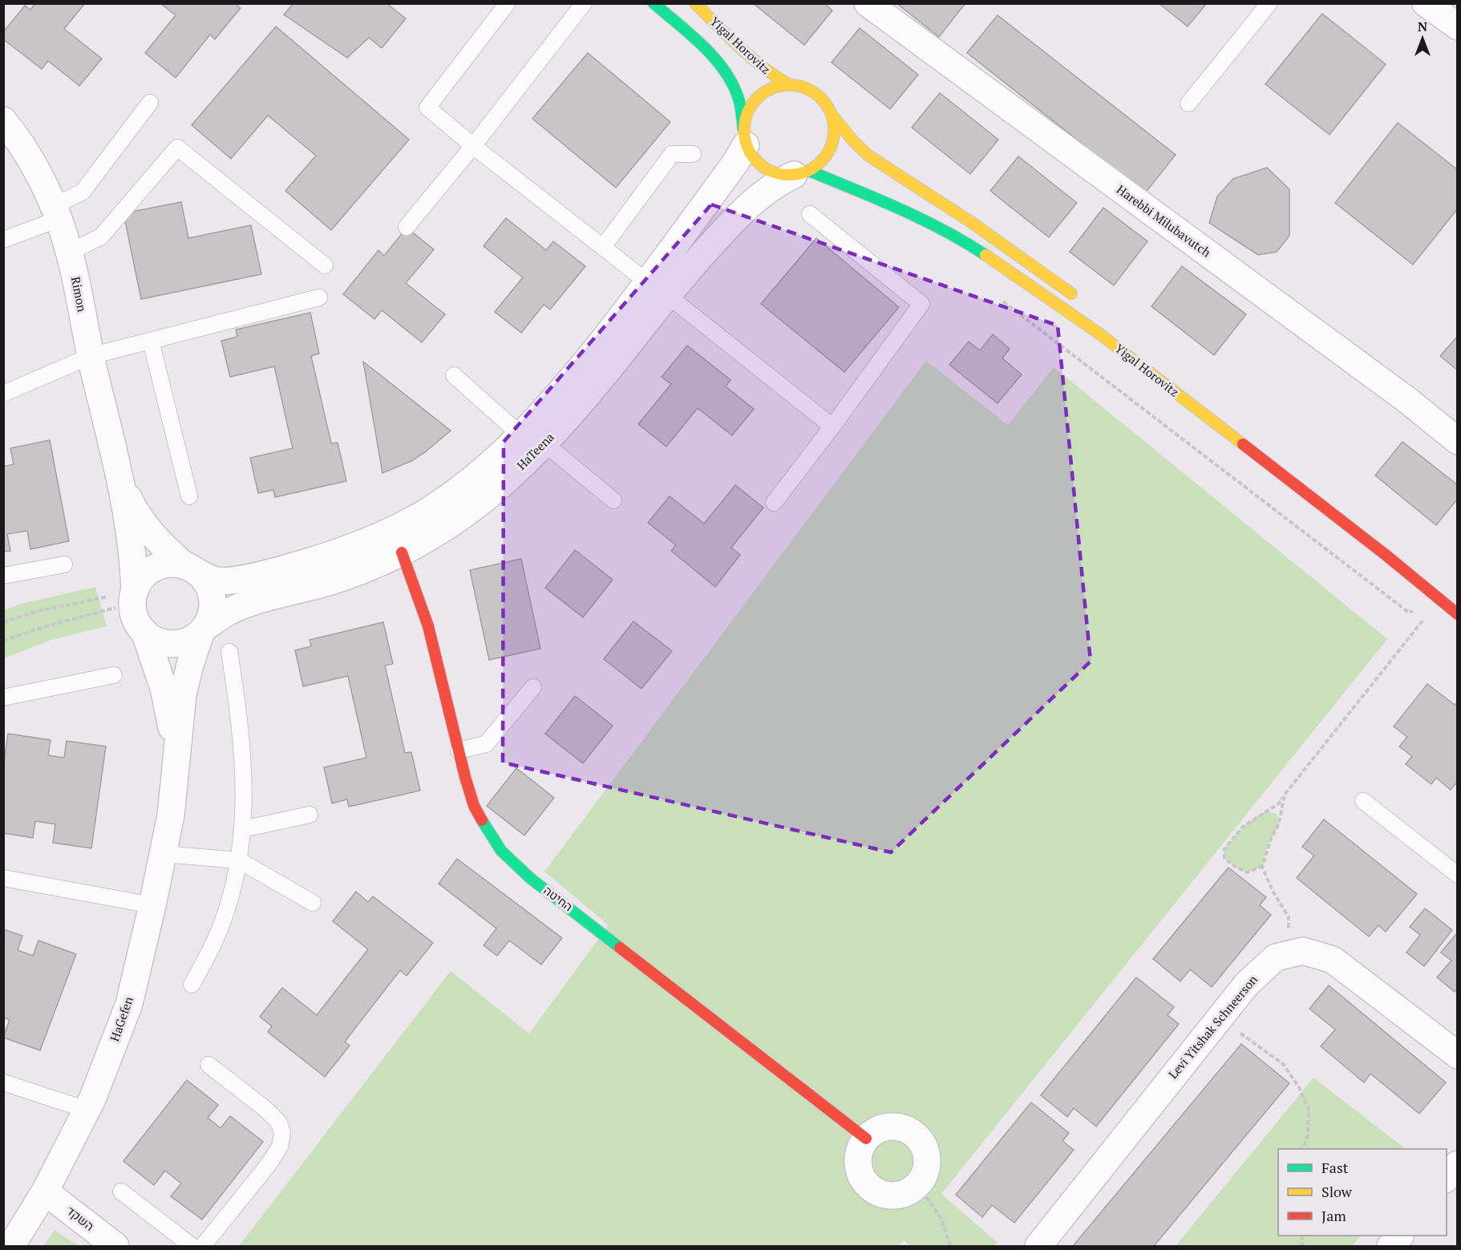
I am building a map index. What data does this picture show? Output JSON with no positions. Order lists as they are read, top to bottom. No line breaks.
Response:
{"streets":{"main road":["Yigal Horovitz","החיטה"],"street":["Harebbi Milubavutch","Rimon","HaTeena","HaGefen","Levi Yitshak Schneerson","השקד"]},"crossings":[["Yigal Horovitz","HaTeena"],["Rimon","HaTeena"],["Rimon","HaGefen"],["HaTeena","החיטה"],["HaTeena","HaGefen"],["HaGefen","השקד"]],"legend":["Fast","Slow","Jam"],"north":"top"}
